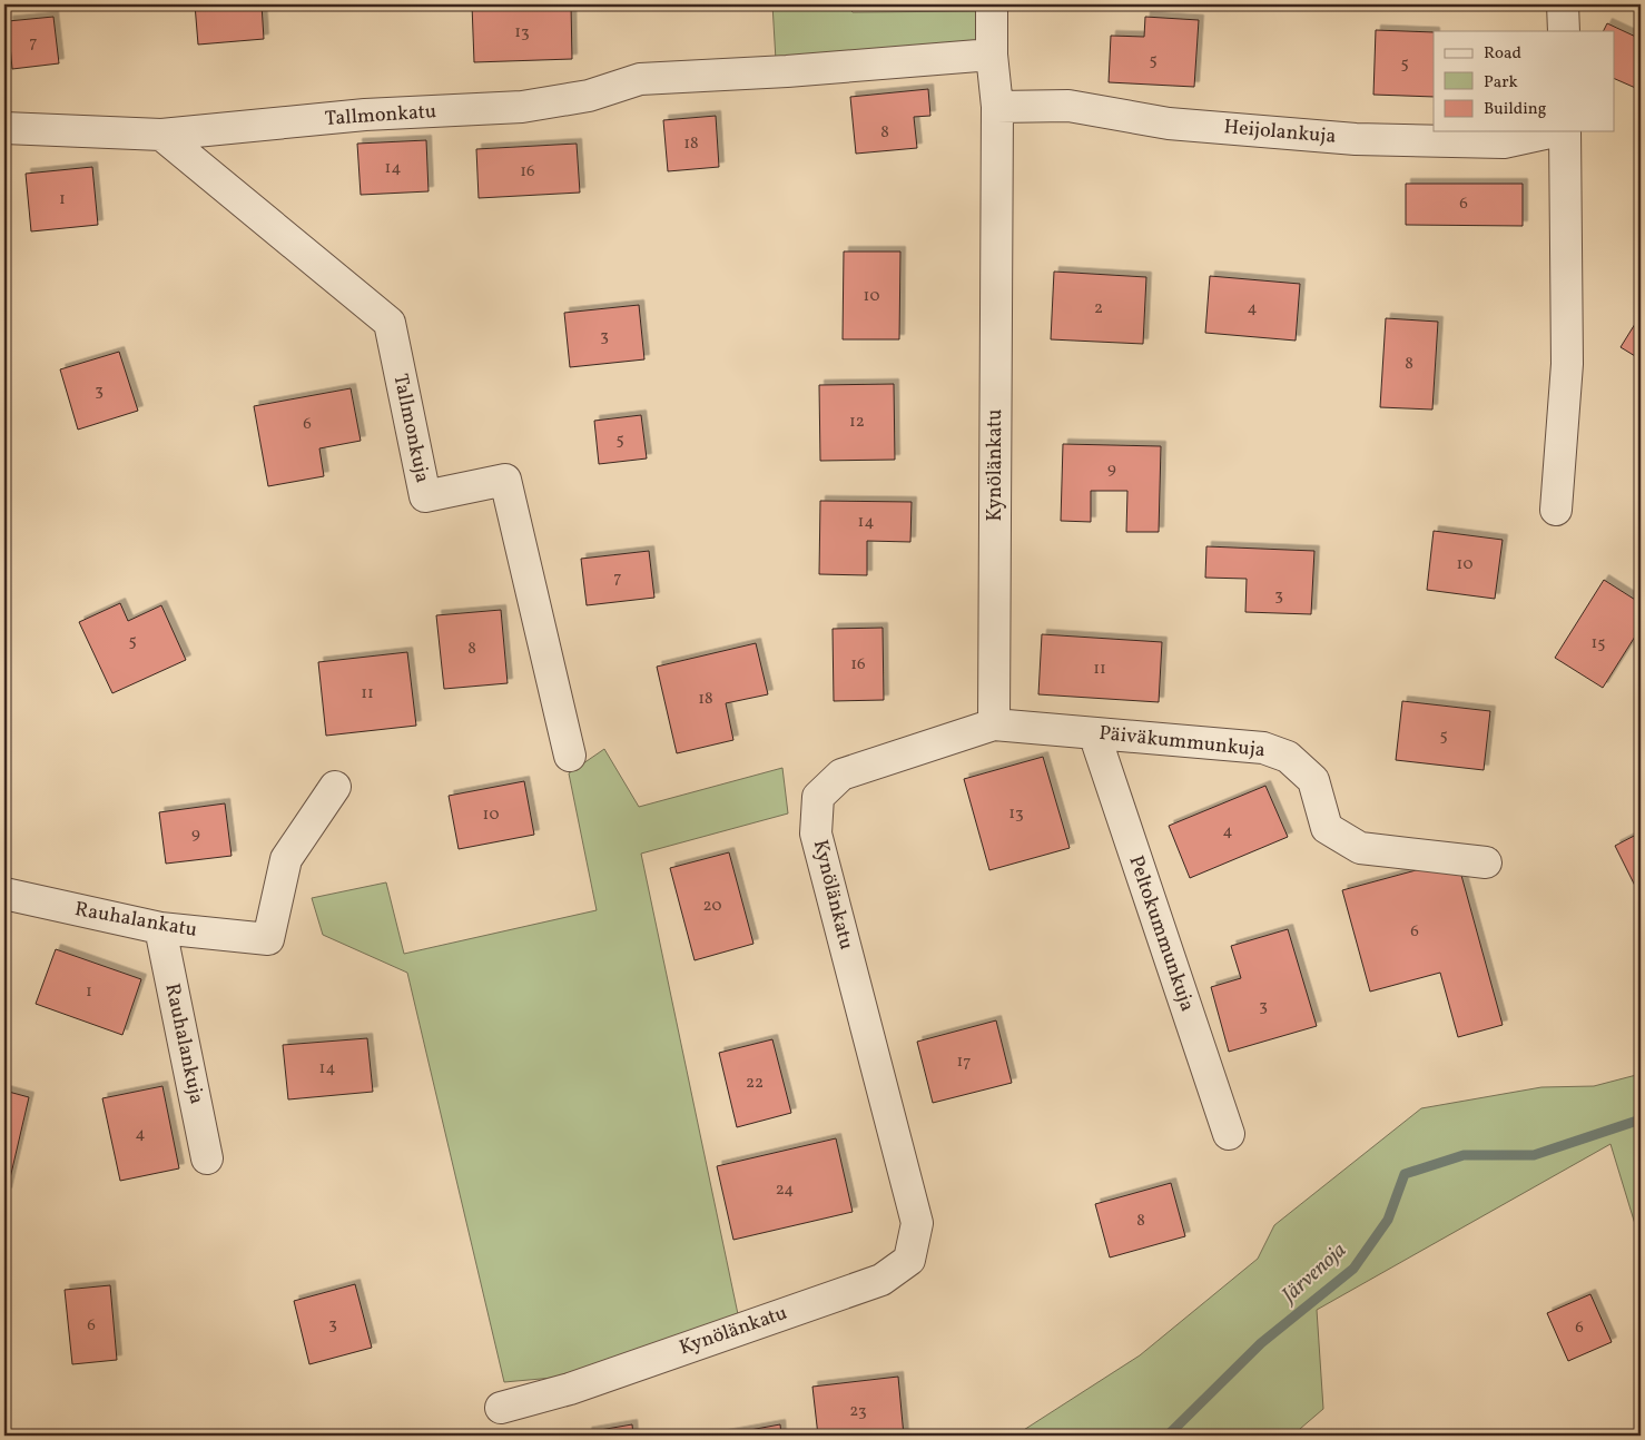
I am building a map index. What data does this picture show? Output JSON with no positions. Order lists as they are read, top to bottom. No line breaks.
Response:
{"streets":{"street":["Tallmonkatu","Heijolankuja","Tallmonkuja","Kynölänkatu","Päiväkummunkuja","Rauhalankatu","Peltokummunkuja","Rauhalankuja"]},"crossings":[["Tallmonkatu","Tallmonkuja"],["Tallmonkatu","Kynölänkatu"],["Heijolankuja","Kynölänkatu"],["Kynölänkatu","Päiväkummunkuja"],["Päiväkummunkuja","Peltokummunkuja"],["Rauhalankatu","Rauhalankuja"]],"water":["Järvenoja"],"house_numbers":["13","7","5","5","8","18","14","16","1","6","10","2","4","3","8","3","12","6","5","9","14","10","7","3","5","15","8","16","11","11","18","5","13","10","4","9","20","6","1","3","17","14","22","4","24","8","3","6","6","23"],"legend":["Road","Park","Building"]}
